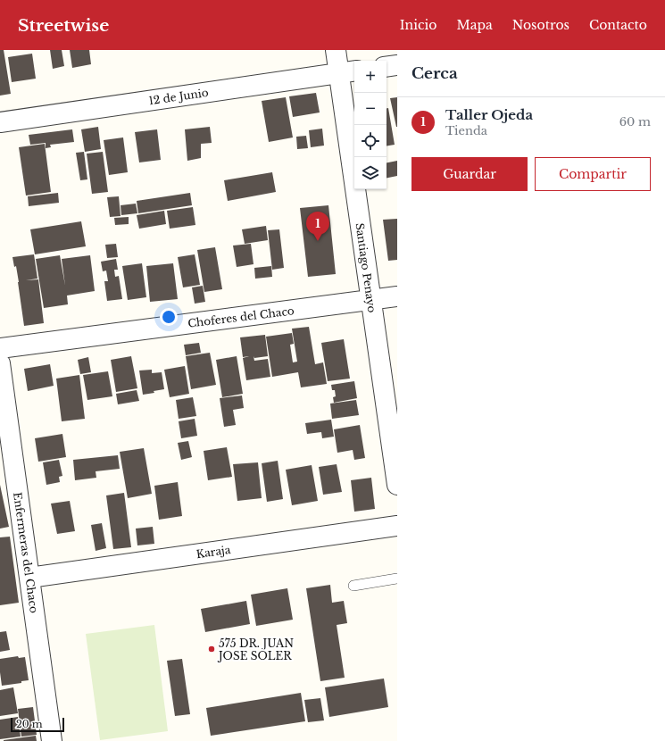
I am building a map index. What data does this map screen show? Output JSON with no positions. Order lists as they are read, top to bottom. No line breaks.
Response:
{"streets":{"street":["12 de Junio","Santiago Penayo","Choferes del Chaco","Karaja","Enfermeras del Chaco"]},"crossings":[["12 de Junio","Santiago Penayo"],["Santiago Penayo","Choferes del Chaco"],["Karaja","Enfermeras del Chaco"]],"places":["575 DR. JUAN JOSE SOLER"],"scale_bar":"20 m","page":{"header":"Streetwise","nav":["Inicio","Mapa","Nosotros","Contacto"],"heading":"Cerca","map_buttons":["+","−"],"list":[{"mark":"1","name":"Taller Ojeda","note":"Tienda","value":"60 m"}],"buttons":["Guardar","Compartir"],"pins":"1","scale":"20 m"}}
